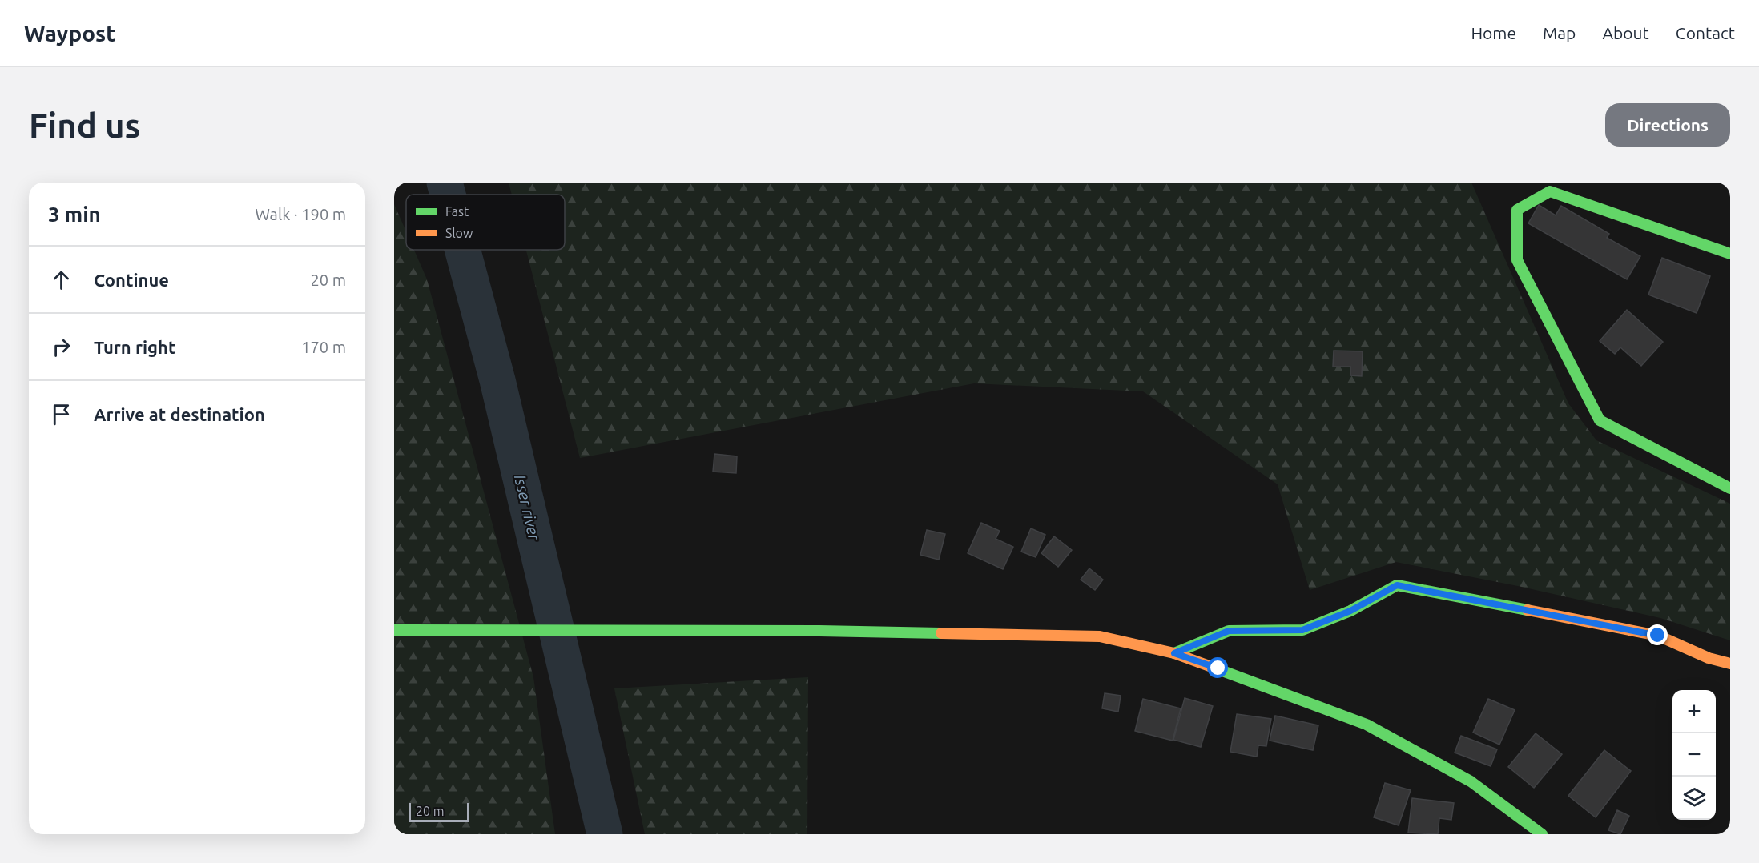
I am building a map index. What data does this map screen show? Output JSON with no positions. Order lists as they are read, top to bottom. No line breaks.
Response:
{"water":["Isser river"],"legend":["Fast","Slow"],"scale_bar":"20 m","page":{"header":"Waypost","nav":["Home","Map","About","Contact"],"buttons":"Directions","title":"Find us","heading":["3 min","Walk · 190 m"],"list":[["Continue","20 m"],["Turn right","170 m"],"Arrive at destination"],"map_buttons":["+","−"],"scale":"20 m"}}
